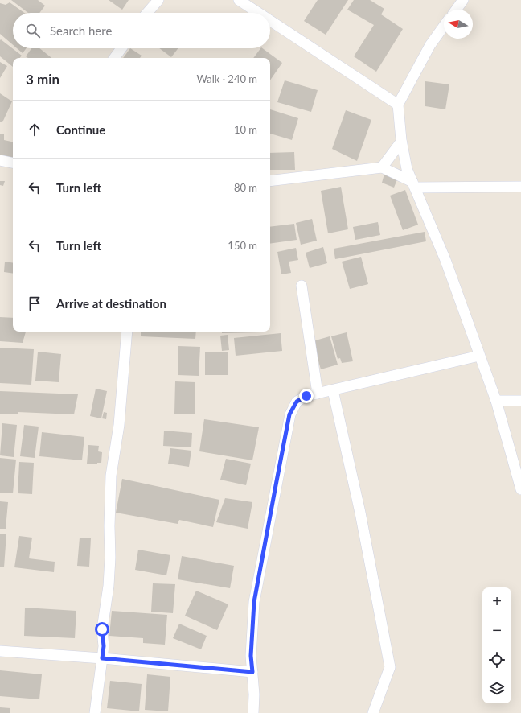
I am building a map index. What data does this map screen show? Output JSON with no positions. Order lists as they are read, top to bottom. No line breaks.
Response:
{"north":"left","page":{"search":"Search here","heading":["3 min","Walk · 240 m"],"list":[["Continue","10 m"],["Turn left","80 m"],["Turn left","150 m"],"Arrive at destination"],"map_buttons":["+","−"]}}
